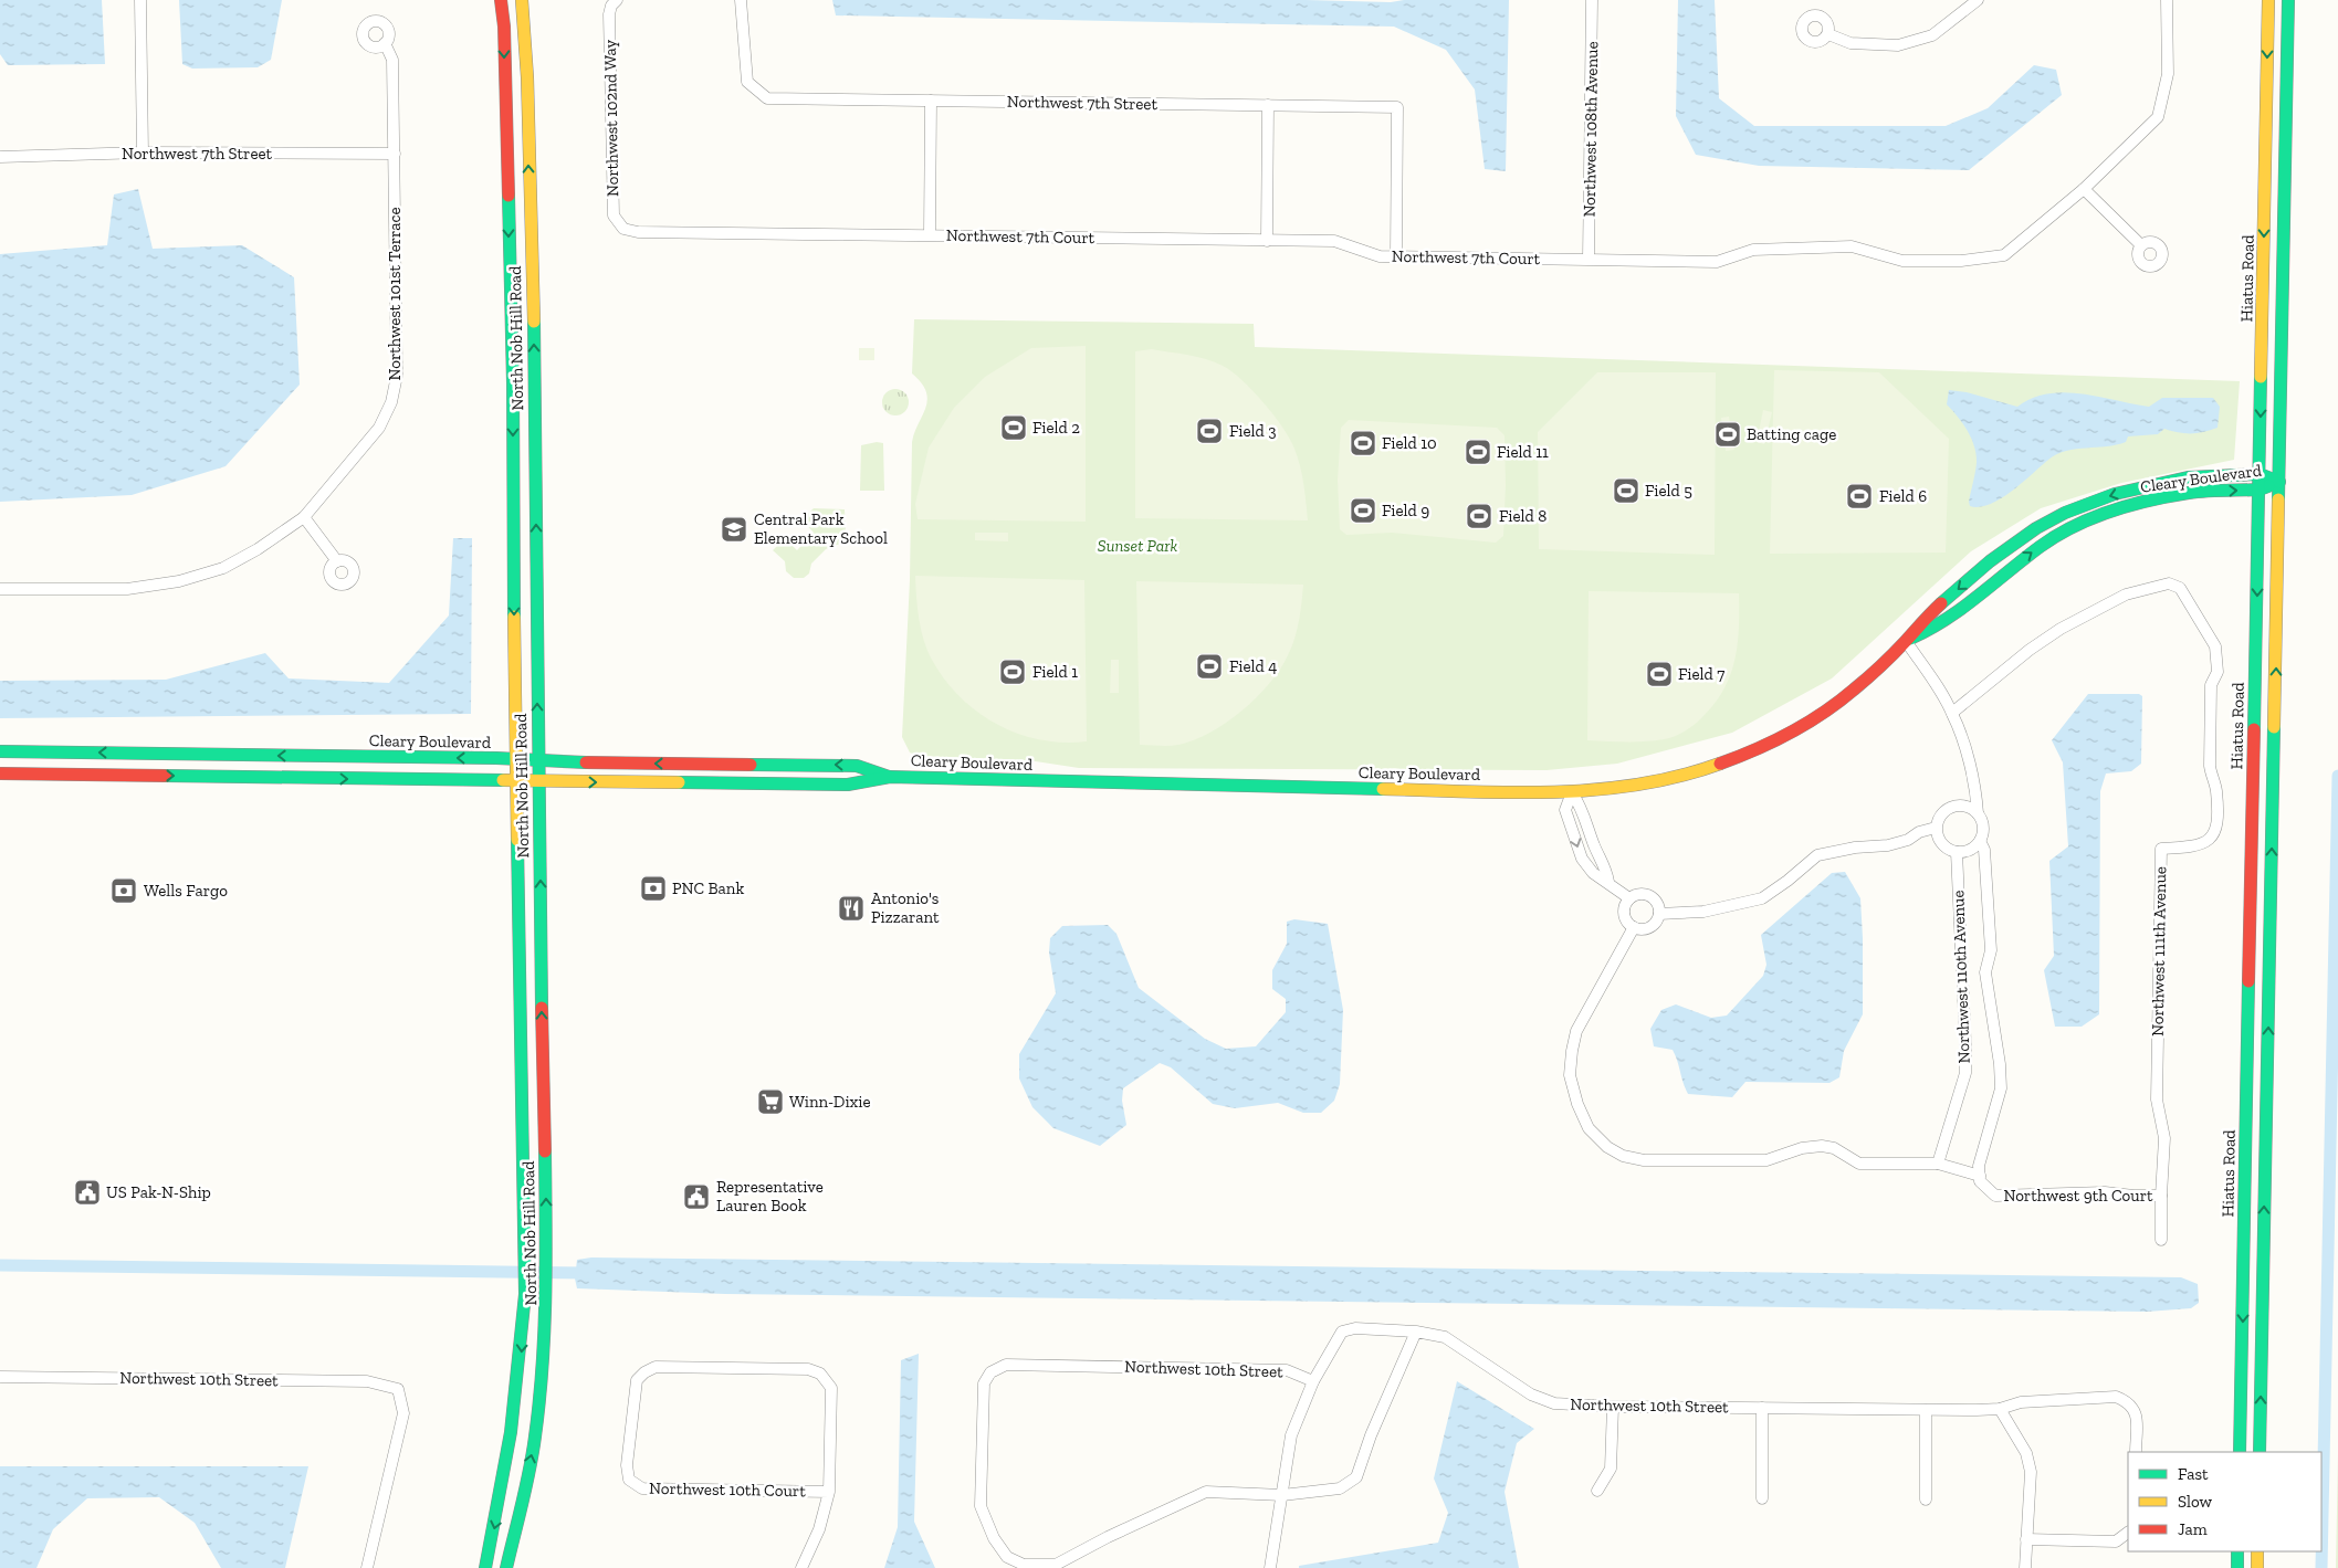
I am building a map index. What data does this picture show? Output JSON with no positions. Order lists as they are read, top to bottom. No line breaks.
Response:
{"streets":{"main road":["Hiatus Road","North Nob Hill Road","Cleary Boulevard"],"street":["Northwest 7th Street","Northwest 102nd Way","Northwest 108th Avenue","Northwest 7th Court","Northwest 101st Terrace","Northwest 111th Avenue","Northwest 110th Avenue","Northwest 9th Court","Northwest 10th Street","Northwest 10th Court"]},"crossings":[["Northwest 7th Street","Northwest 7th Court"],["Northwest 7th Street","Northwest 101st Terrace"],["Northwest 102nd Way","Northwest 7th Court"],["Northwest 108th Avenue","Northwest 7th Court"],["Hiatus Road","Cleary Boulevard"],["North Nob Hill Road","Cleary Boulevard"],["Northwest 111th Avenue","Northwest 9th Court"]],"parks":["Sunset Park"],"places":{"sports":["Field 2","Field 3","Batting cage","Field 10","Field 11","Field 5","Field 6","Field 9","Field 8","Field 4","Field 1","Field 7"],"school or university":["Central Park Elementary School"],"bank":["PNC Bank","Wells Fargo"],"restaurant":["Antonio's Pizzarant"],"supermarket":["Winn-Dixie"],"public building":["US Pak-N-Ship","Representative Lauren Book"]},"legend":["Fast","Slow","Jam"]}
